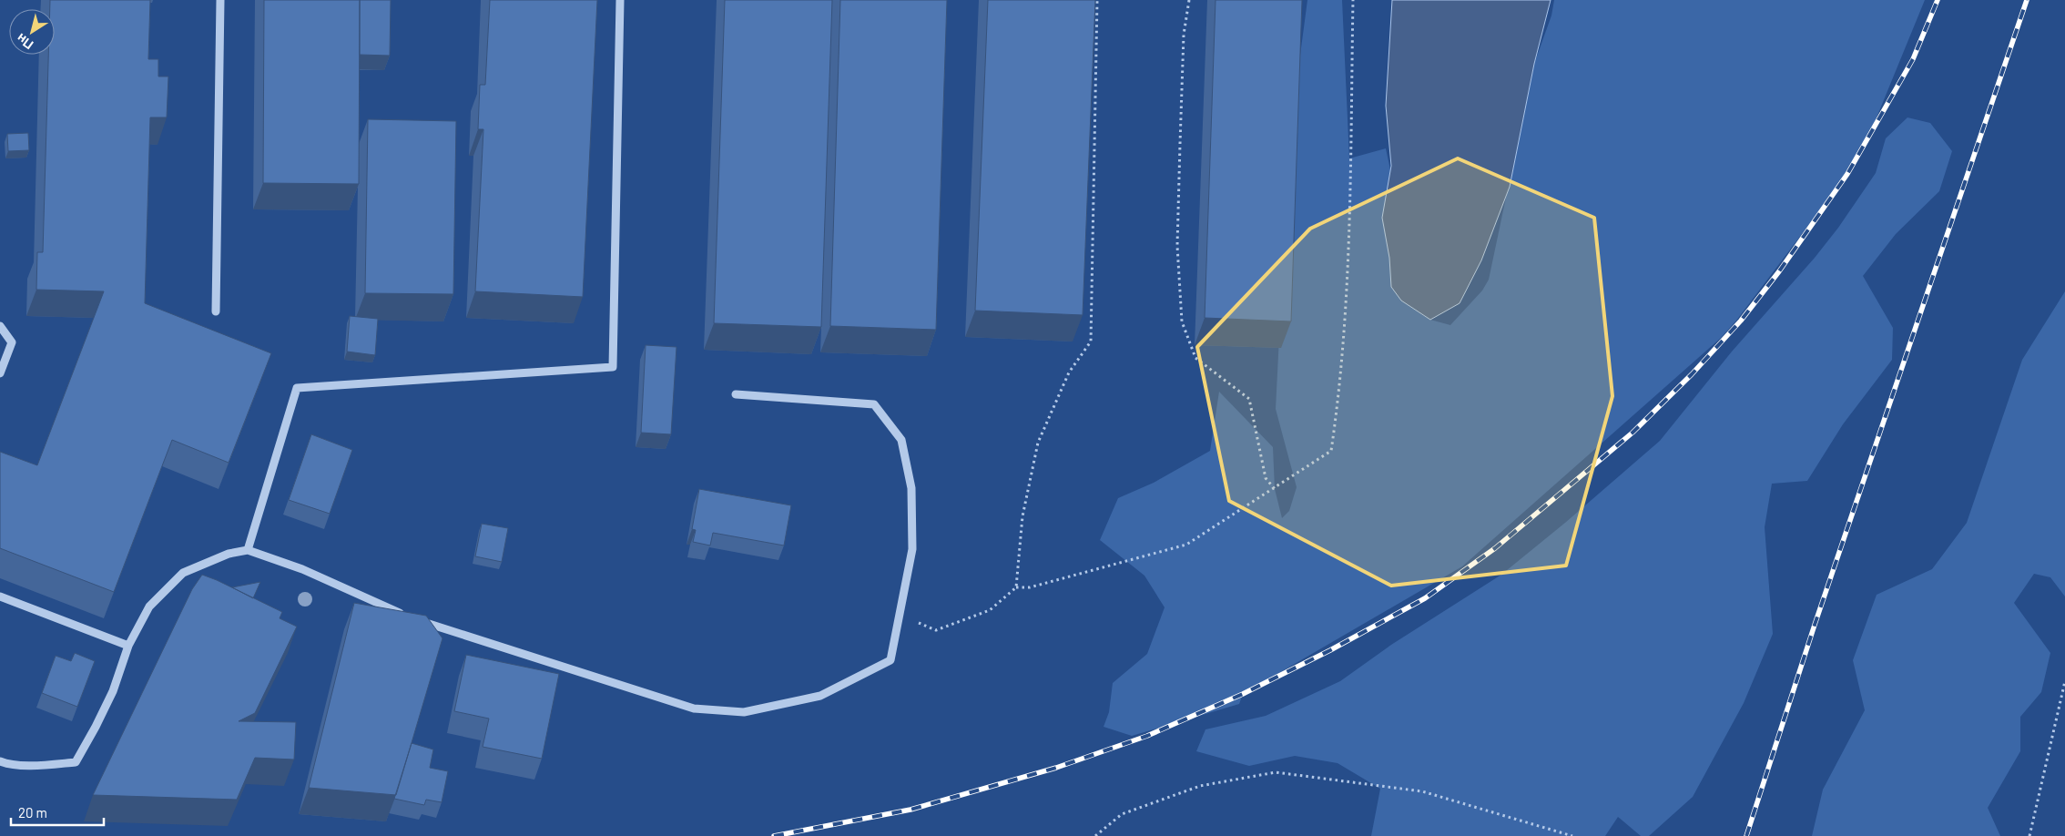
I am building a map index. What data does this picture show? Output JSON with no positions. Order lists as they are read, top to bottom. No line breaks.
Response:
{"scale_bar":"20 m","north":"bottom left"}
